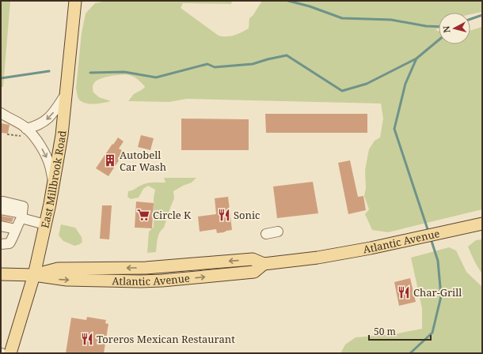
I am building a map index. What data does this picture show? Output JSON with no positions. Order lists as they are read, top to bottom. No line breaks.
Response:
{"streets":{"main road":["East Millbrook Road","Atlantic Avenue"]},"crossings":[["East Millbrook Road","Atlantic Avenue"]],"places":{"building":["Autobell Car Wash"],"supermarket":["Circle K"],"restaurant":["Sonic","Char-Grill","Toreros Mexican Restaurant"]},"scale_bar":"50 m","north":"left"}
